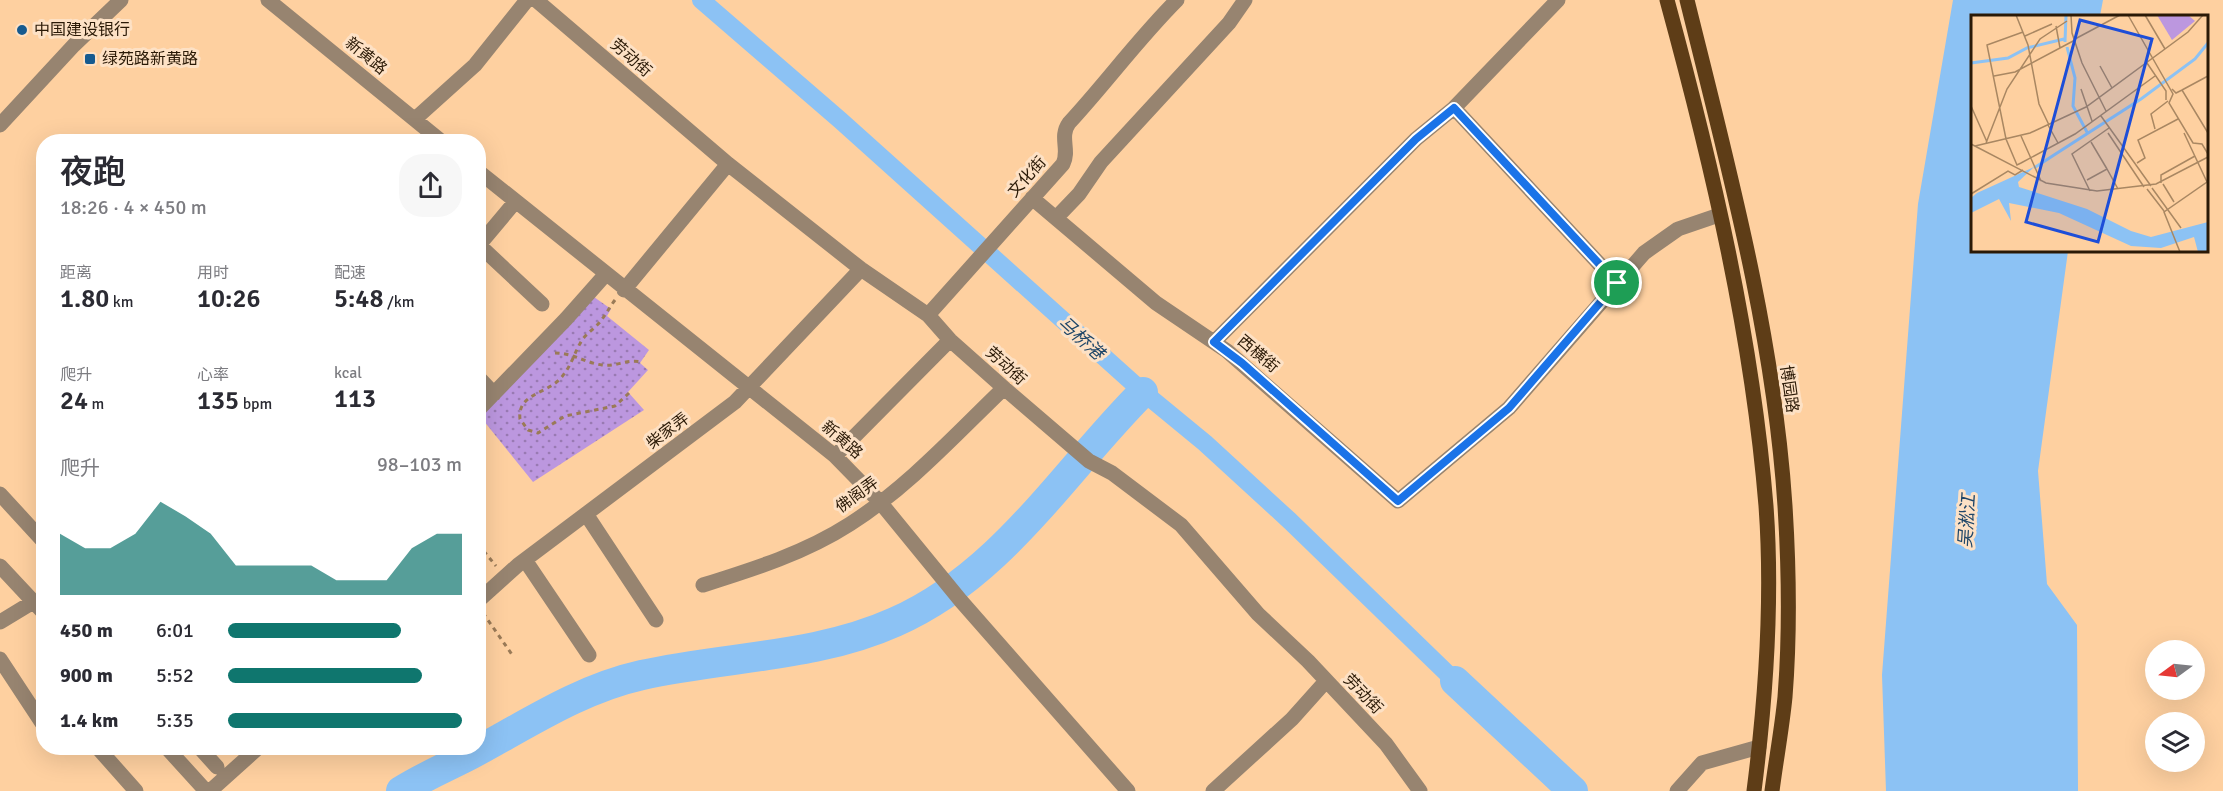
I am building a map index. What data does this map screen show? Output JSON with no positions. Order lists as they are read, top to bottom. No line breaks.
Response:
{"streets":{"main road":["博园路"],"street":["新黄路","劳动街","文化街","西横街","柴家弄","佛阁弄"]},"crossings":[["新黄路","柴家弄"],["新黄路","佛阁弄"],["劳动街","文化街"],["劳动街","柴家弄"],["劳动街","佛阁弄"],["文化街","西横街"]],"water":["马桥港","吴淞江"],"places":{"other":["中国建设银行"],"transit":["绿苑路新黄路"]},"north":"left","page":{"heading":["夜跑","18:26 · 4 × 450 m"],"stats":[["距离","1.80 km"],["用时","10:26"],["配速","5:48 /km"],["爬升","24 m"],["心率","135 bpm"],["kcal","113"]],"chart":["爬升","98–103 m"],"list":[{"name":"450 m","note":"6:01"},{"name":"900 m","note":"5:52"},{"name":"1.4 km","note":"5:35"}]}}
